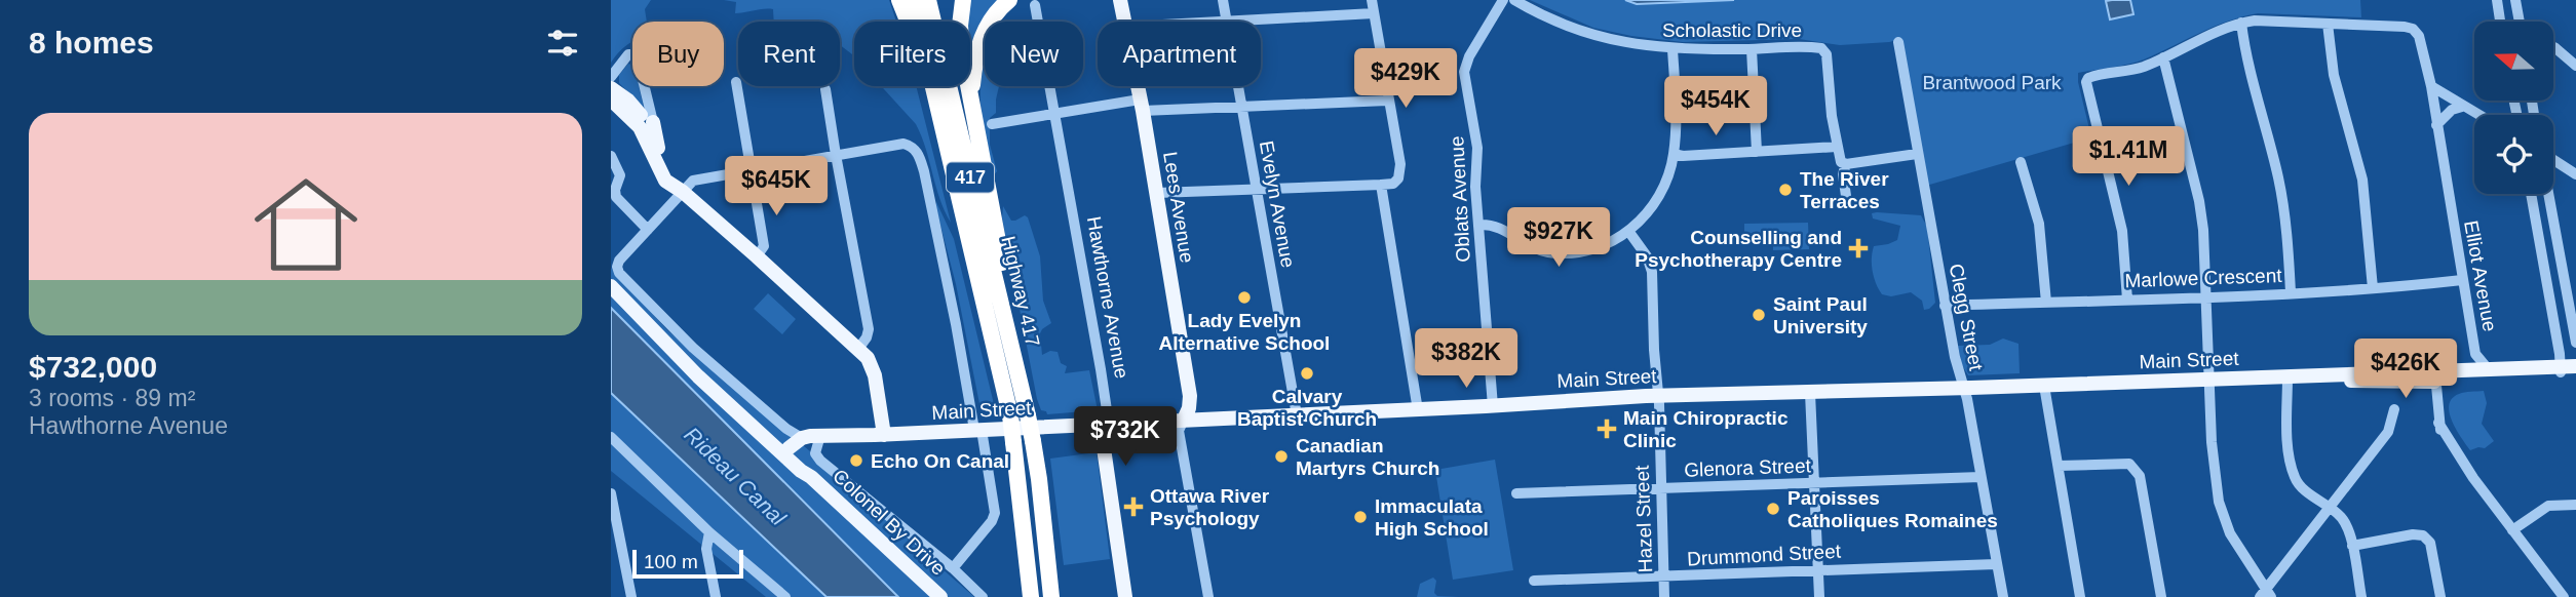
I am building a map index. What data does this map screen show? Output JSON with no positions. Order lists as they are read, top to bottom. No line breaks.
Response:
{"streets":{"highway":["417","Highway 417"],"main road":["Lees Avenue","Hawthorne Avenue","Main Street","Colonel By Drive"],"street":["Scholastic Drive","Oblats Avenue","Evelyn Avenue","Elliot Avenue","Marlowe Crescent","Clegg Street","Glenora Street","Hazel Street","Drummond Street"]},"crossings":[["Oblats Avenue","Main Street"],["Evelyn Avenue","Main Street"],["Lees Avenue","Main Street"],["Elliot Avenue","Marlowe Crescent"],["Elliot Avenue","Main Street"],["Marlowe Crescent","Clegg Street"],["Hawthorne Avenue","Main Street"],["Clegg Street","Main Street"],["Clegg Street","Glenora Street"],["Clegg Street","Drummond Street"],["Main Street","Hazel Street"],["Glenora Street","Hazel Street"],["Hazel Street","Drummond Street"]],"water":["Rideau Canal"],"parks":["Brantwood Park"],"places":{"other":["The River Terraces","Lady Evelyn Alternative School","Saint Paul University","Calvary Baptist Church","Canadian Martyrs Church","Echo On Canal","Paroisses Catholiques Romaines","Immaculata High School"],"health":["Counselling and Psychotherapy Centre","Main Chiropractic Clinic","Ottawa River Psychology"]},"scale_bar":"100 m","north":"left","page":{"heading":"8 homes","chip":["Buy","Rent","Filters","New","Apartment"],"price":["$429K","$454K","$1.41M","$645K","$927K","$382K","$426K","$732K"],"list":[{"name":"$732,000","note":"3 rooms · 89 m² · Hawthorne Avenue"}],"scale":"100 m"}}
